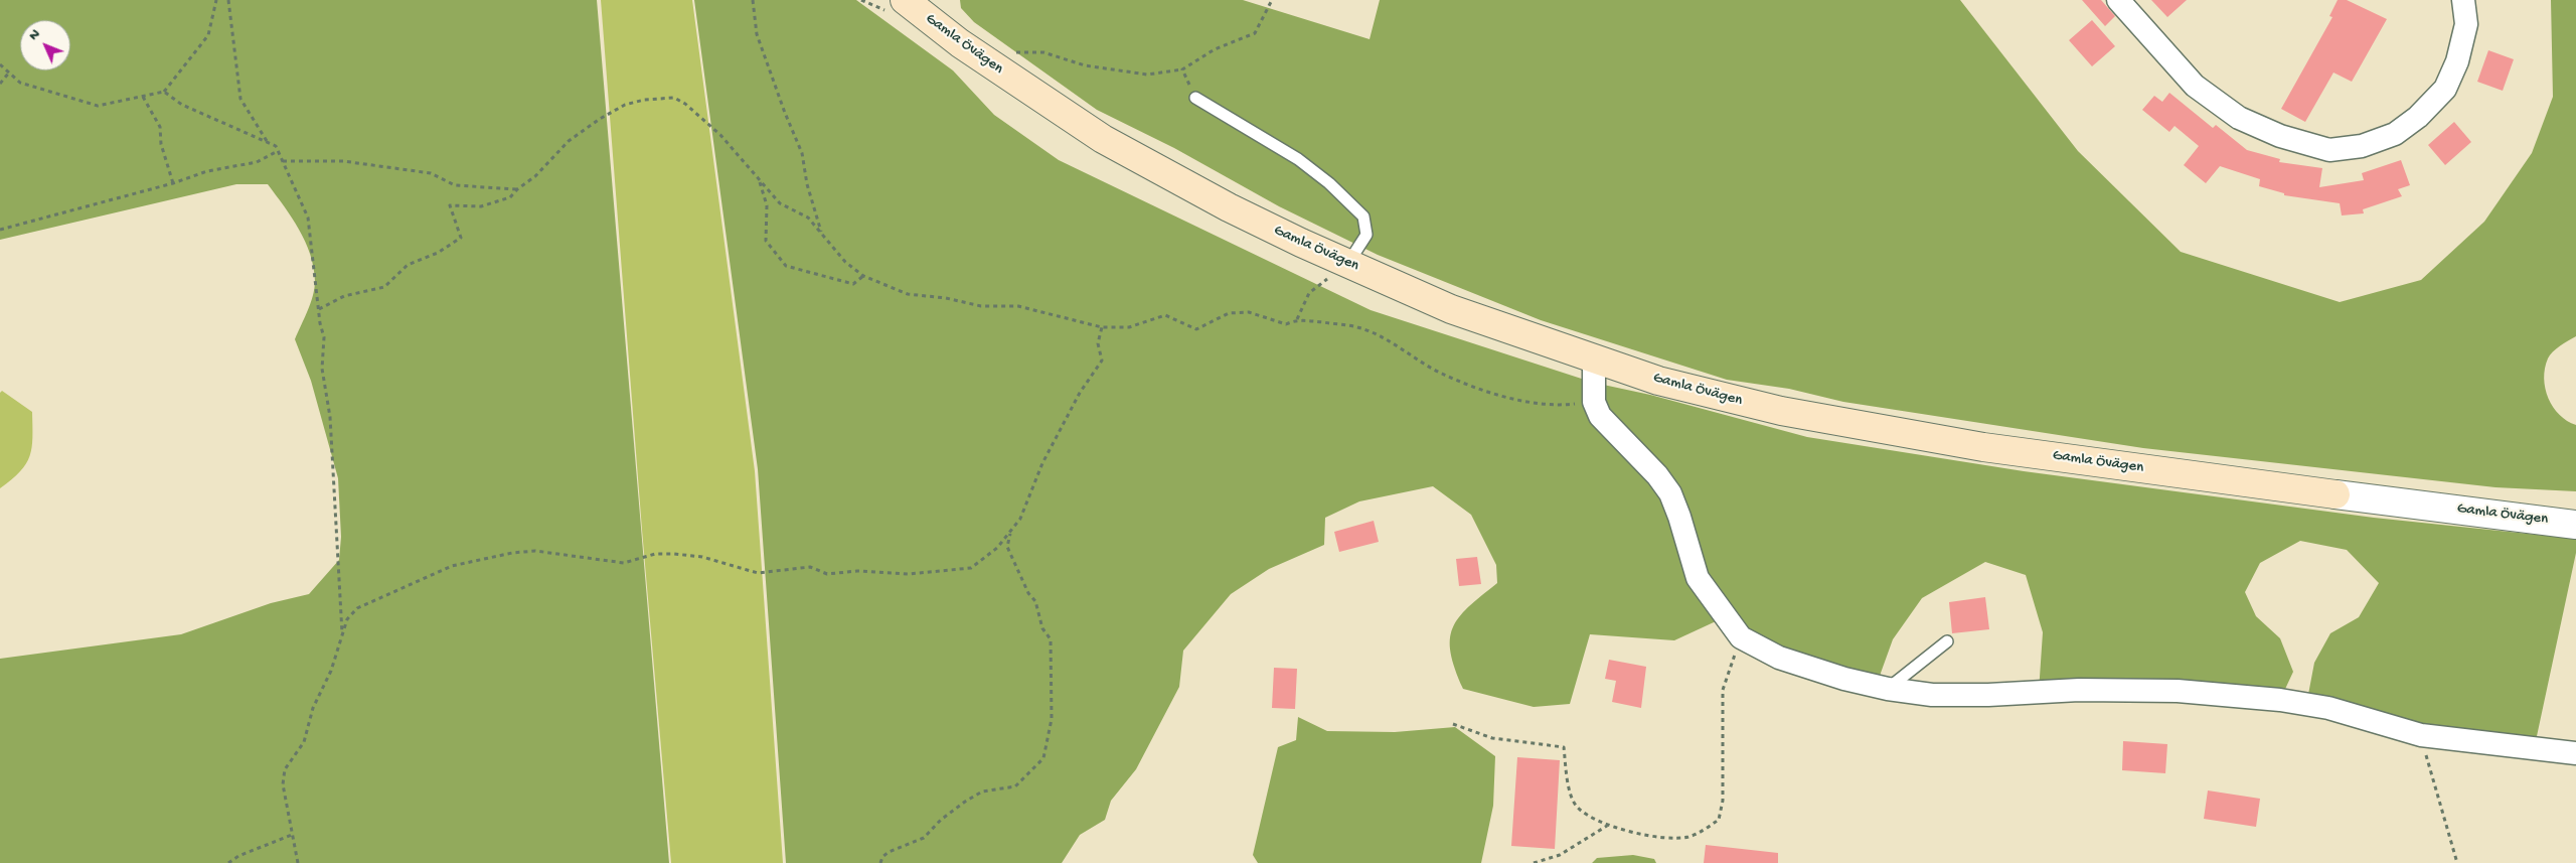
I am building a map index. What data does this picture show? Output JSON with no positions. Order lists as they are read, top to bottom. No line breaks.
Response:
{"streets":{"main road":["Gamla Övägen"]},"north":"top left"}
